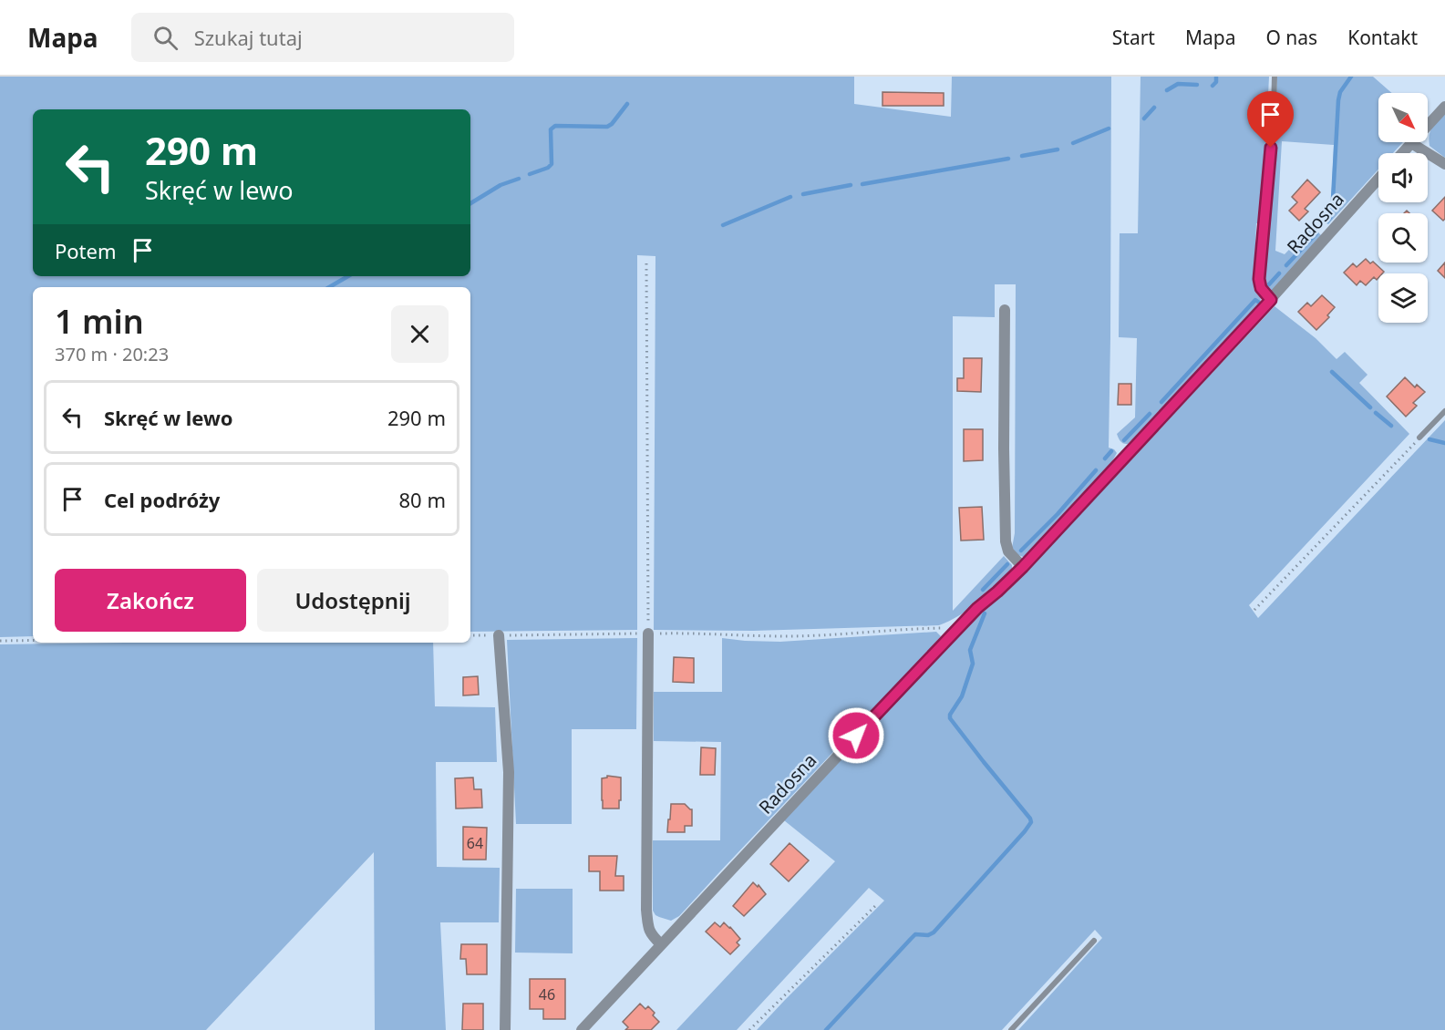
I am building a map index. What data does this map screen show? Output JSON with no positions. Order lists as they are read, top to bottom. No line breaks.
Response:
{"streets":{"street":["Radosna"]},"house_numbers":["64","46"],"north":"bottom right","page":{"header":"Mapa","search":"Szukaj tutaj","nav":["Start","Mapa","O nas","Kontakt"],"turn":["290 m","Skręć w lewo"],"then":"Potem","heading":["1 min","370 m · 20:23"],"list":[{"name":"Skręć w lewo","value":"290 m"},{"name":"Cel podróży","value":"80 m"}],"buttons":["Zakończ","Udostępnij"]}}
